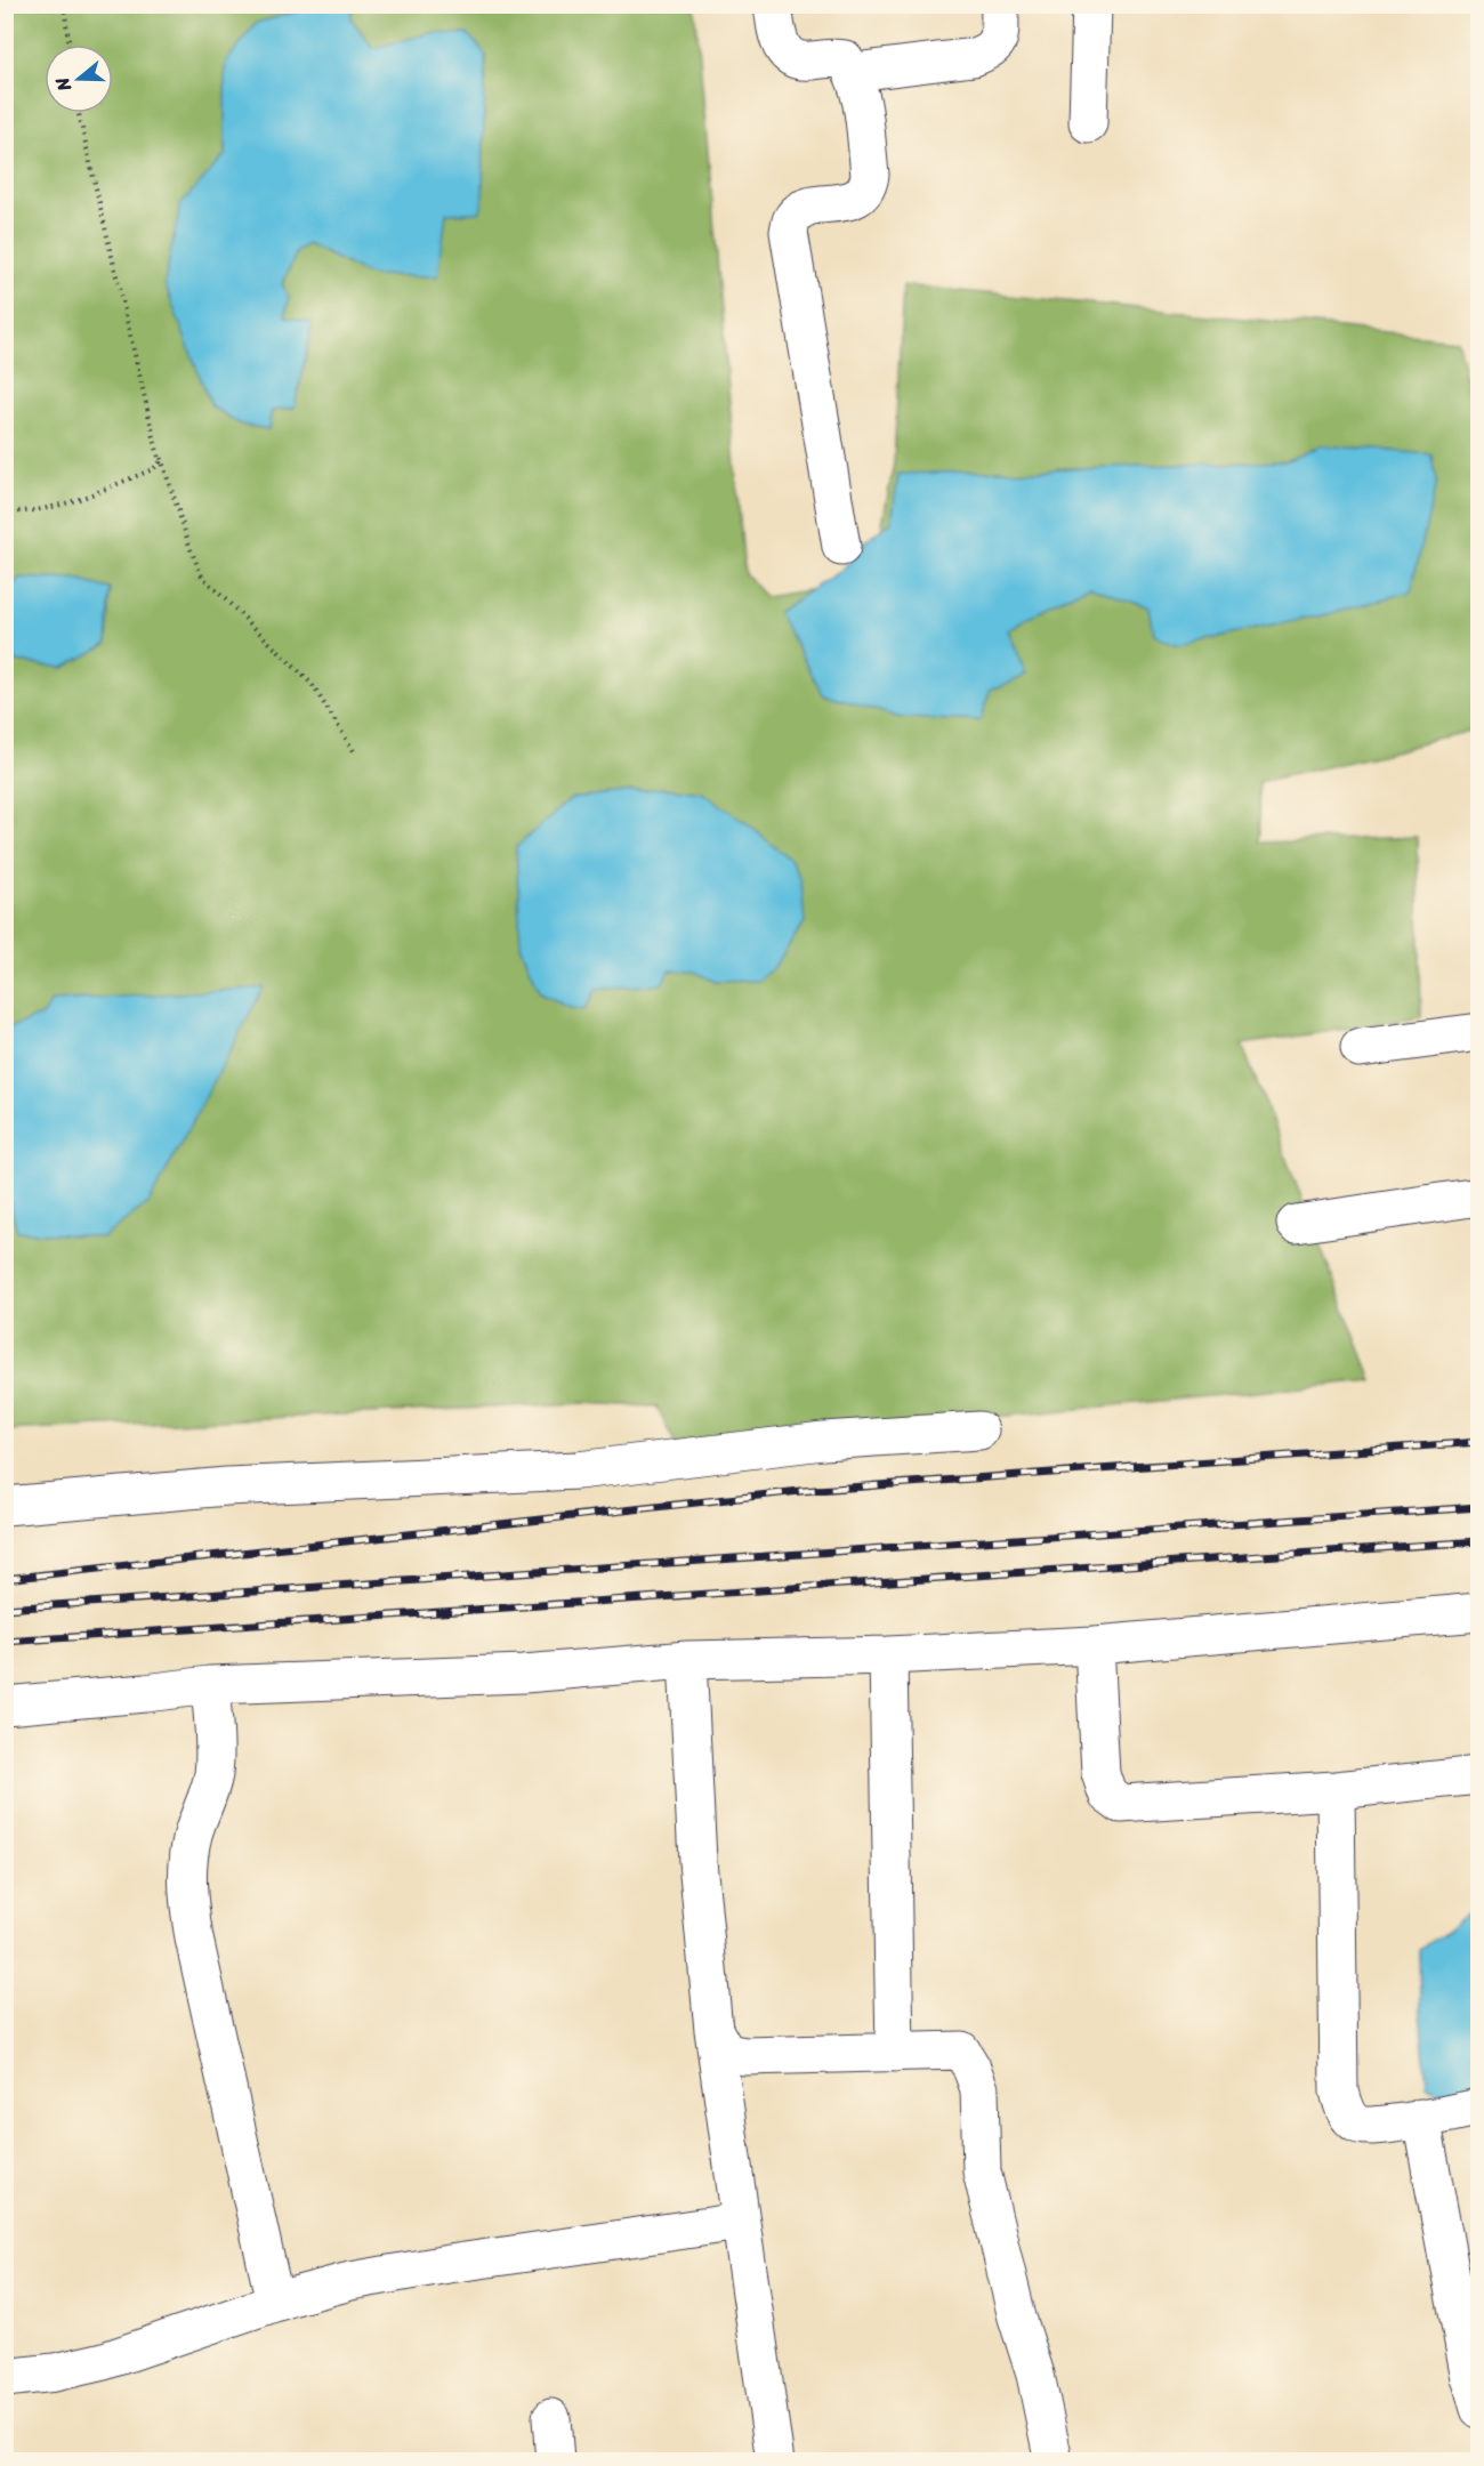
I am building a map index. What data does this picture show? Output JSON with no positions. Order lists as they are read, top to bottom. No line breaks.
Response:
{"north":"left"}
